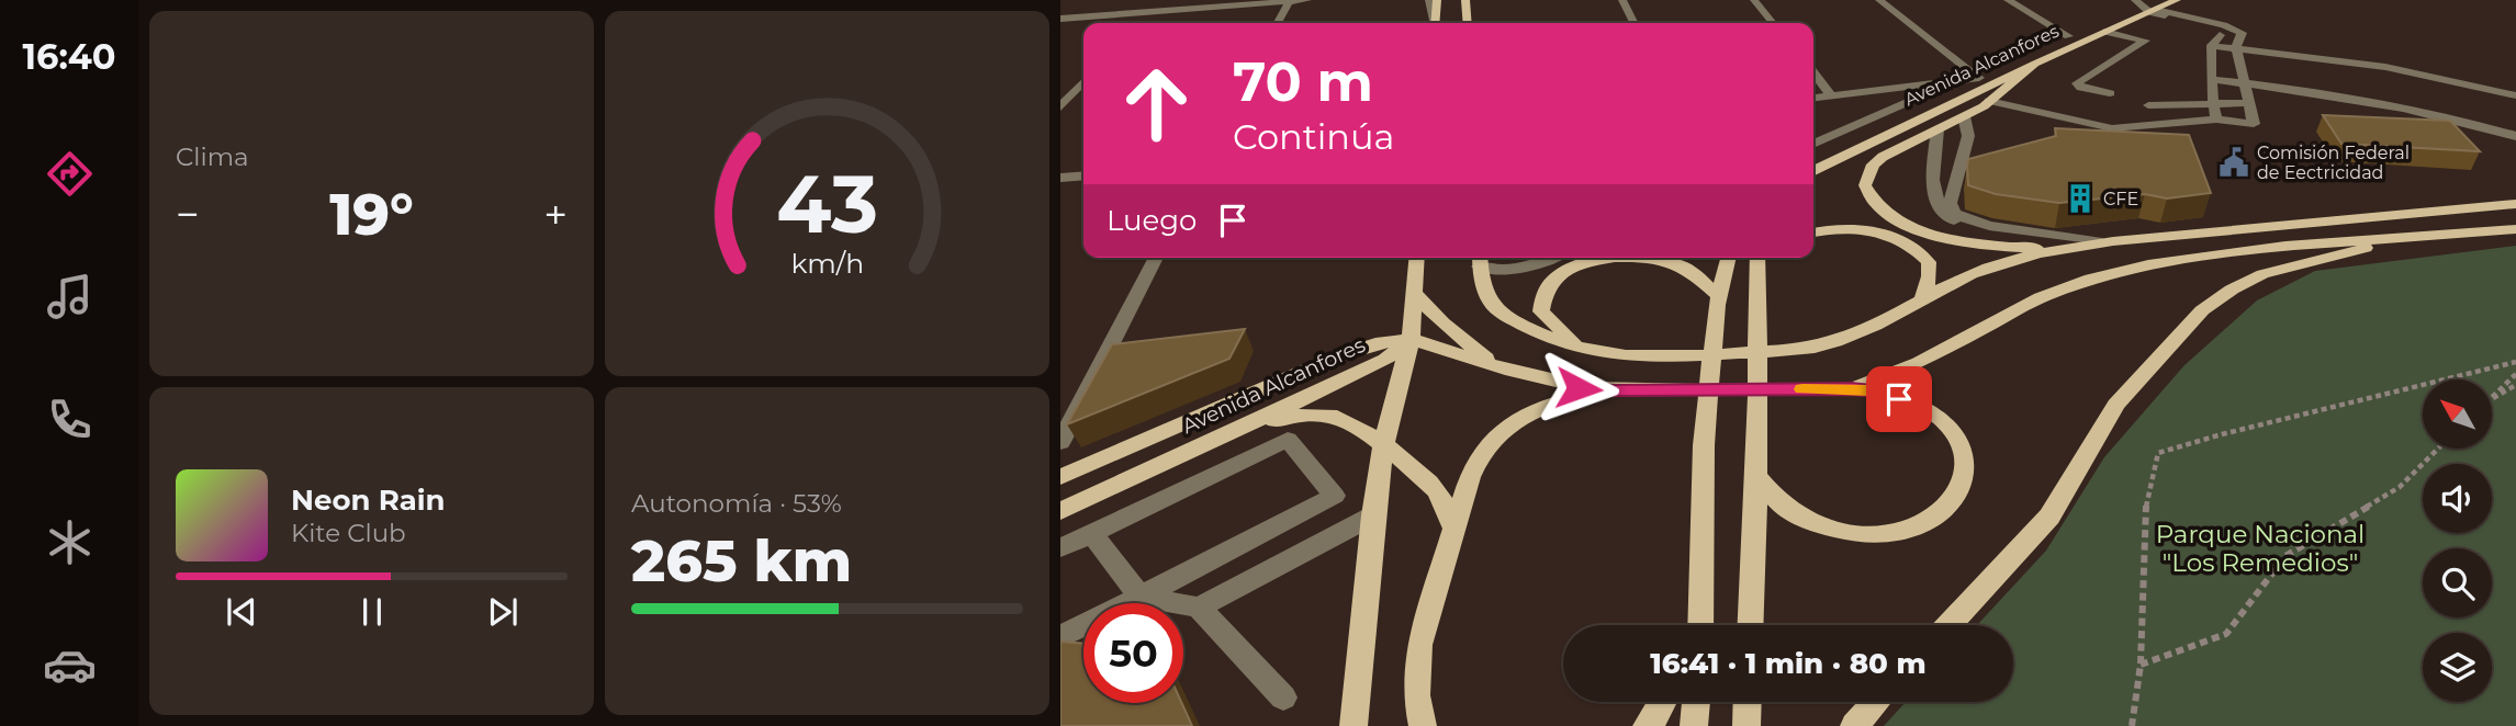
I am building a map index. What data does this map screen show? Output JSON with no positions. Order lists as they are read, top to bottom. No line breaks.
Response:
{"streets":{"main road":["Avenida Alcanfores"]},"parks":["Parque Nacional \"Los Remedios\""],"places":{"public building":["Comisión Federal de Eectricidad"],"building":["CFE"]},"north":"top left","page":{"tabs":"16:40","tile":["Clima",["Autonomía · 53%","265 km"]],"turn":["70 m","Continúa"],"heat":["−","19°","+"],"then":"Luego","song":["Neon Rain","Kite Club"],"limit":"50","trip":"16:41 · 1 min · 80 m","gauge":["43","km/h"]}}
